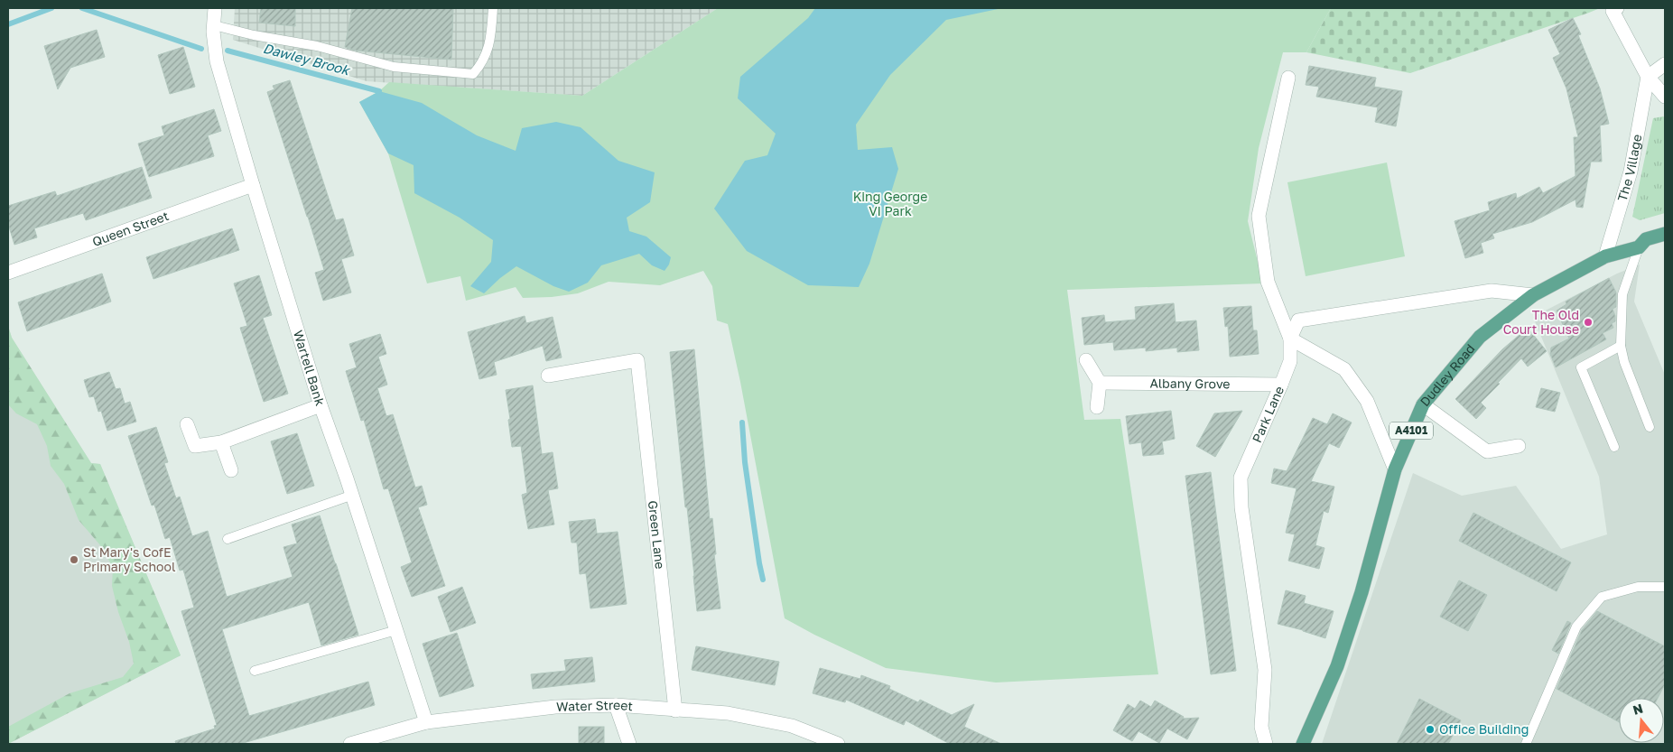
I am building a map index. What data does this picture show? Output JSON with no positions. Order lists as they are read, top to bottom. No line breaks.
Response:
{"streets":{"main road":["Dudley Road","A4101"],"street":["The Village","Queen Street","Wartell Bank","Albany Grove","Park Lane","Green Lane","Water Street"]},"crossings":[["The Village","Dudley Road"],["Queen Street","Wartell Bank"],["Wartell Bank","Water Street"],["Albany Grove","Park Lane"],["Green Lane","Water Street"]],"water":["Dawley Brook"],"parks":["King George VI Park"],"places":["The Old Court House","St Mary's CofE Primary School","Office Building"],"north":"top"}
